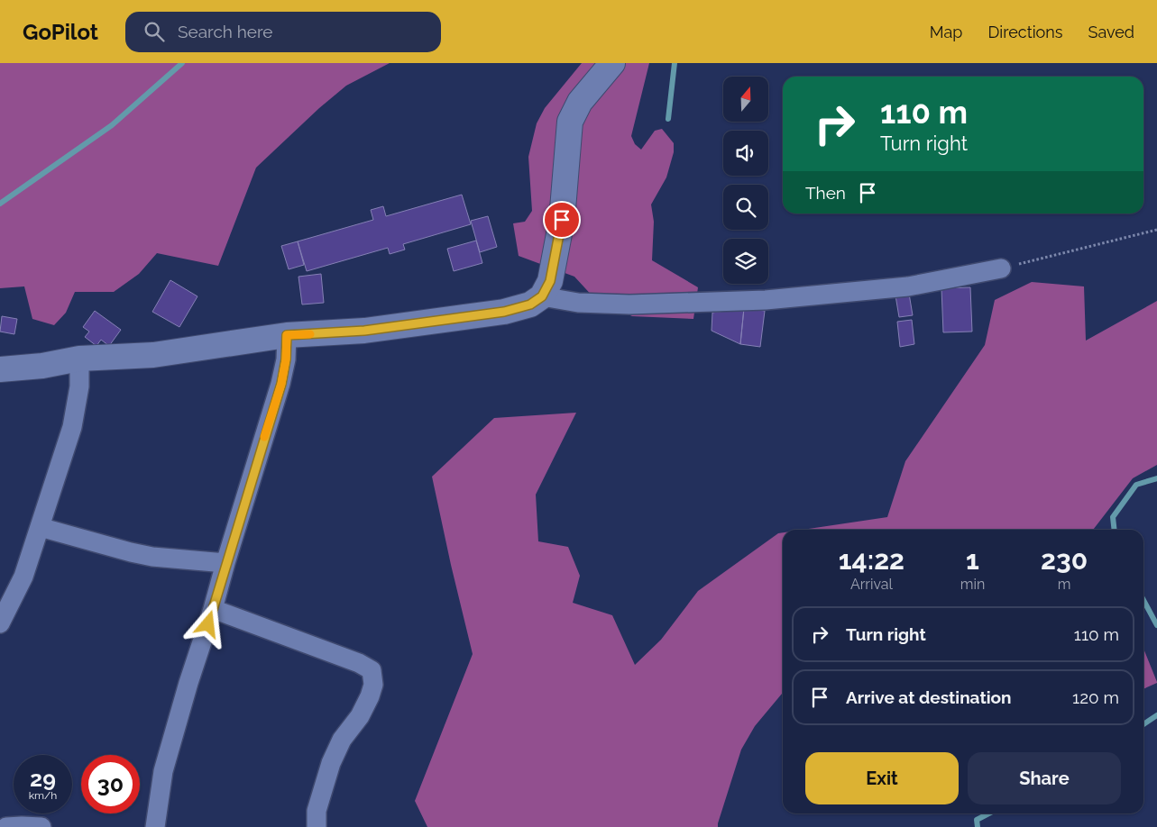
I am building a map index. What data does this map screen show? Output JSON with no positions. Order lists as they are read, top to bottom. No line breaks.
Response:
{"north":"top","page":{"header":"GoPilot","search":"Search here","nav":["Map","Directions","Saved"],"turn":["110 m","Turn right"],"then":"Then","eta":["14:22","Arrival","1","min","230","m"],"list":[{"name":"Turn right","value":"110 m"},{"name":"Arrive at destination","value":"120 m"}],"buttons":["Exit","Share"],"speed":"29 km/h","limit":"30"}}
